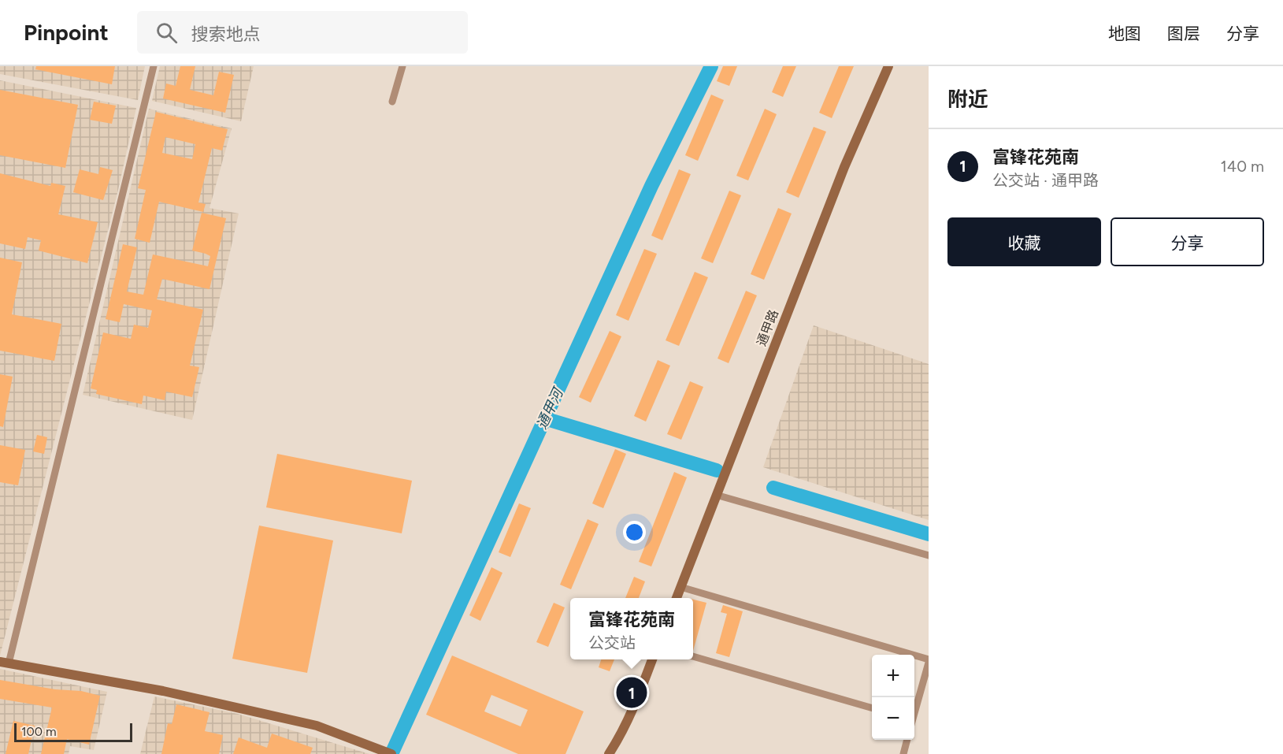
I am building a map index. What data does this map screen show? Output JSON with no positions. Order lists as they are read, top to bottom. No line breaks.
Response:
{"streets":{"street":["通甲路"]},"water":["通甲河"],"scale_bar":"100 m","page":{"header":"Pinpoint","search":"搜索地点","nav":["地图","图层","分享"],"heading":"附近","list":[{"mark":"1","name":"富锋花苑南","note":"公交站 · 通甲路","value":"140 m"}],"buttons":["收藏","分享"],"popup":["富锋花苑南","公交站"],"map_buttons":["+","−"],"pins":"1","scale":"100 m"}}
